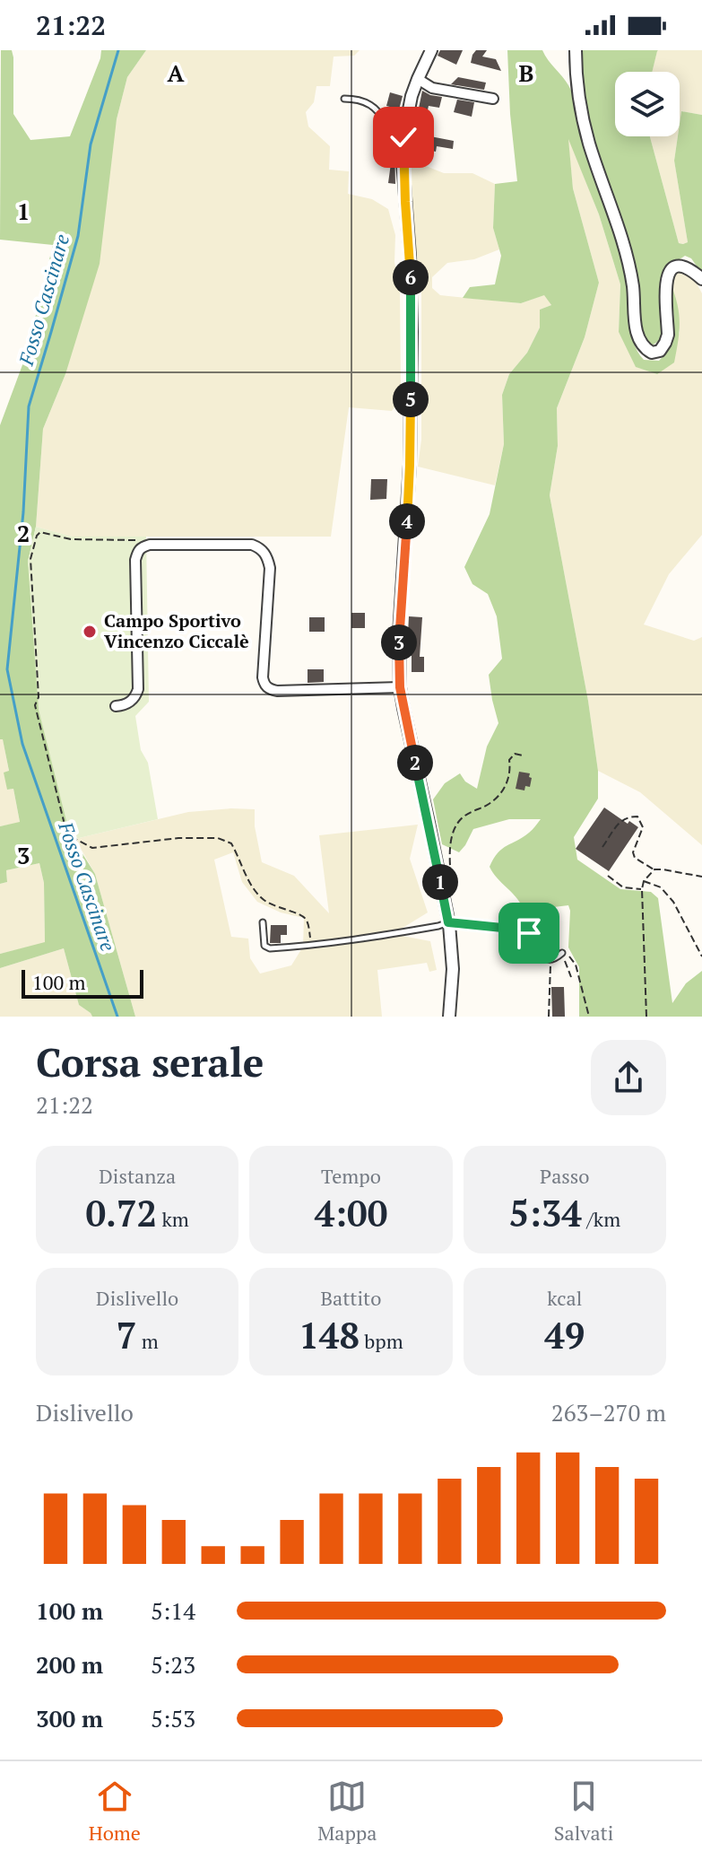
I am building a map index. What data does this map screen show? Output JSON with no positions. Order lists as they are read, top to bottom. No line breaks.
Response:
{"water":["Fosso Cascinare"],"places":["Campo Sportivo Vincenzo Ciccalè"],"scale_bar":"100 m","page":{"status":"21:22","pins":["6","5","4","3","2","1"],"scale":"100 m","heading":["Corsa serale","21:22"],"stats":[["Distanza","0.72 km"],["Tempo","4:00"],["Passo","5:34 /km"],["Dislivello","7 m"],["Battito","148 bpm"],["kcal","49"]],"chart":["Dislivello","263–270 m"],"list":[{"name":"100 m","note":"5:14"},{"name":"200 m","note":"5:23"},{"name":"300 m","note":"5:53"}],"tabs":["Home","Mappa","Salvati"]},"grid":{"columns":["A","B"],"rows":["1","2","3"]}}
